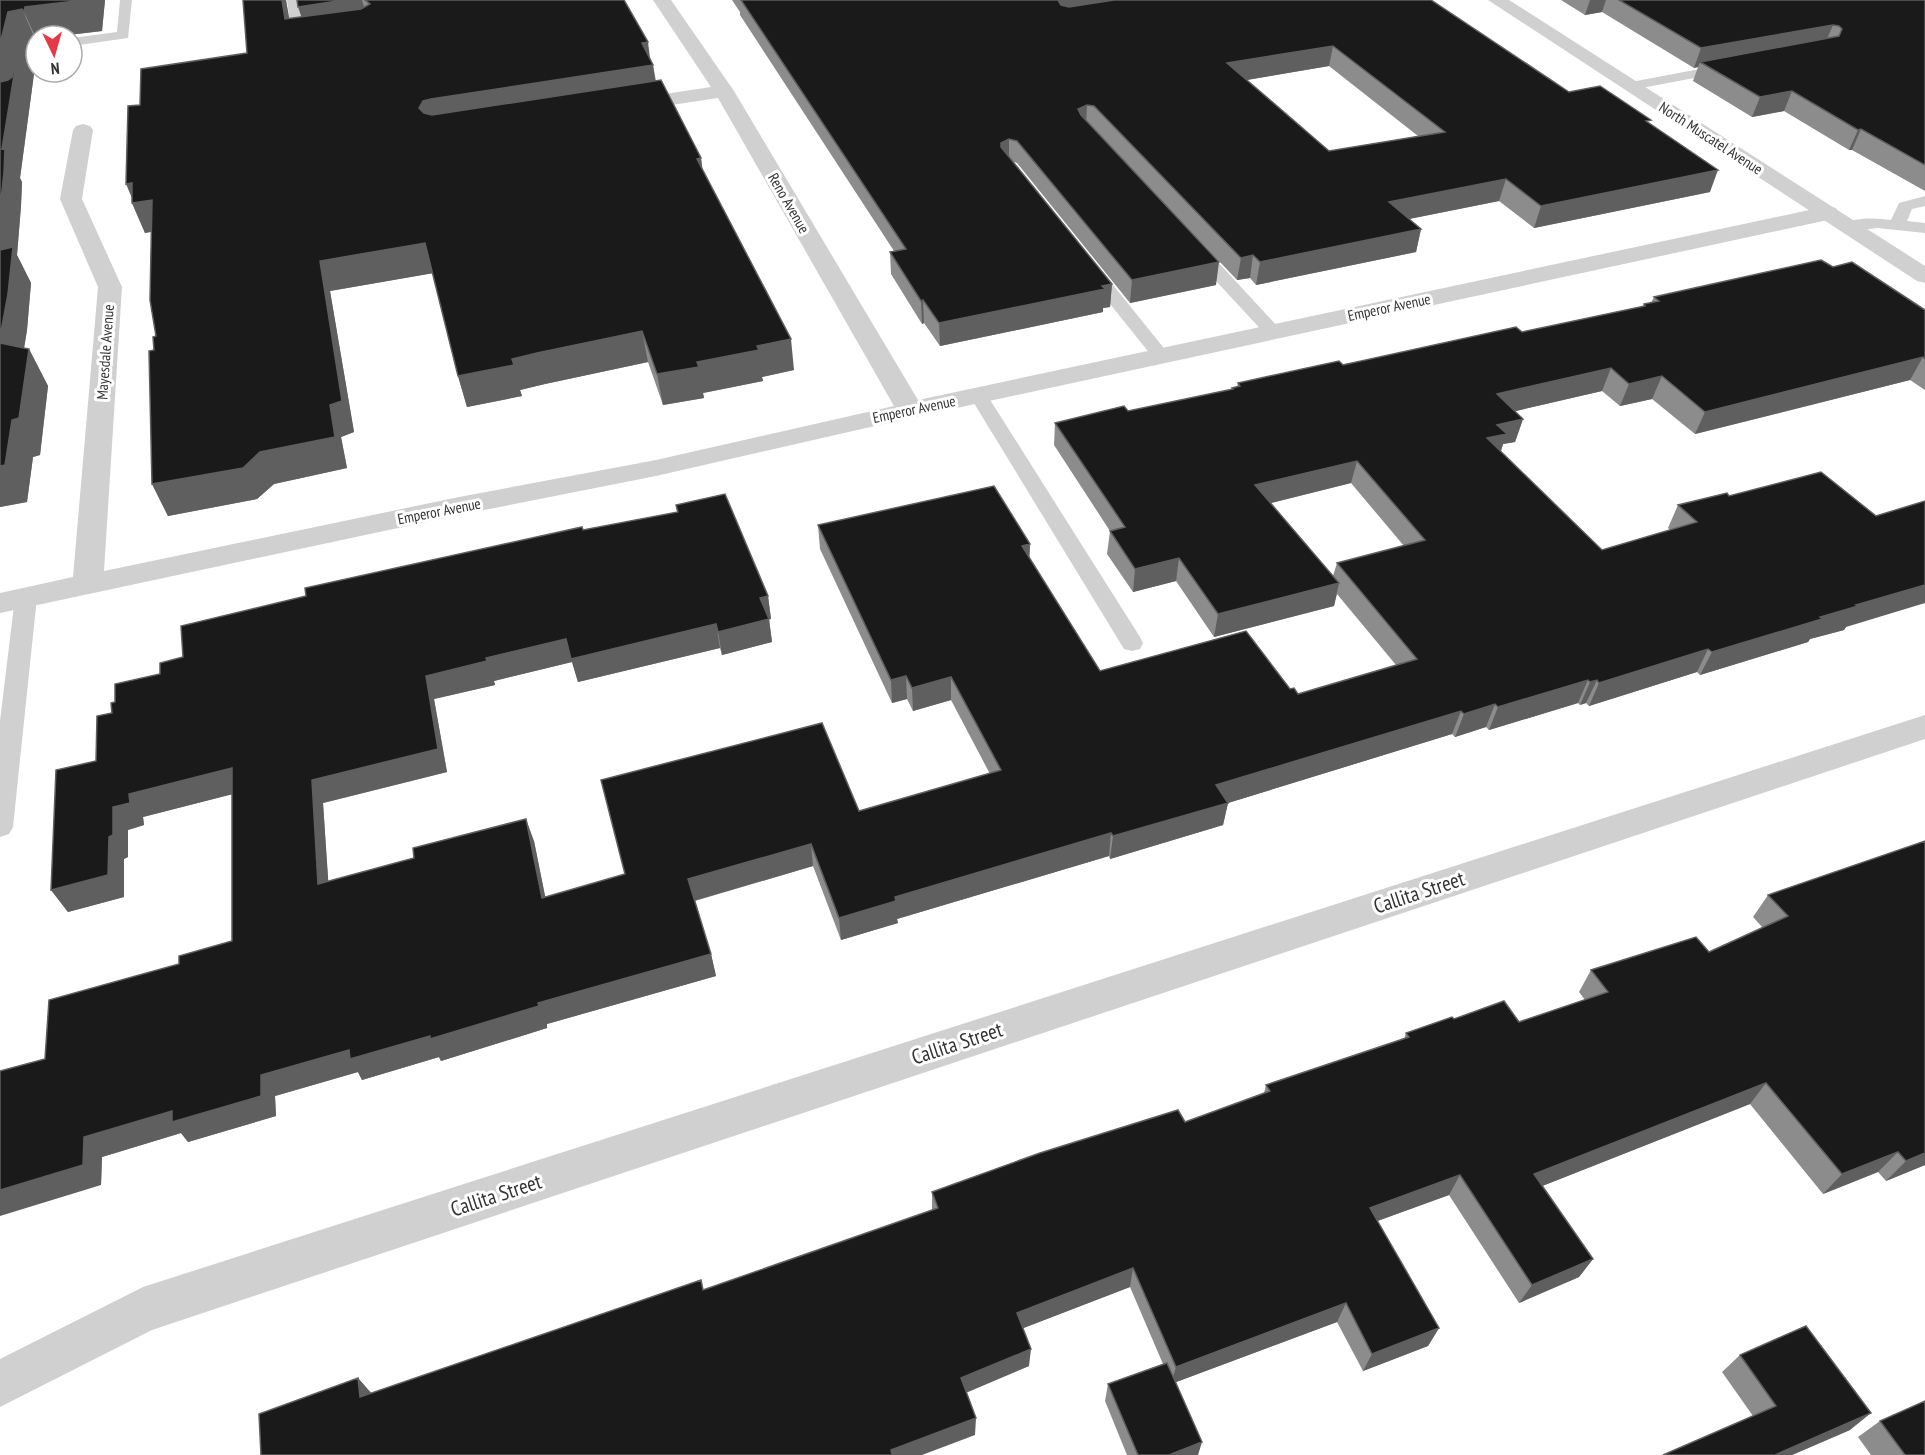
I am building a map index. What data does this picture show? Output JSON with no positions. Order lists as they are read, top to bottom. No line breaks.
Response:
{"streets":{"street":["North Muscatel Avenue","Reno Avenue","Emperor Avenue","Mayesdale Avenue","Callita Street"]},"crossings":[["North Muscatel Avenue","Emperor Avenue"],["Reno Avenue","Emperor Avenue"],["Emperor Avenue","Mayesdale Avenue"]],"north":"bottom"}
